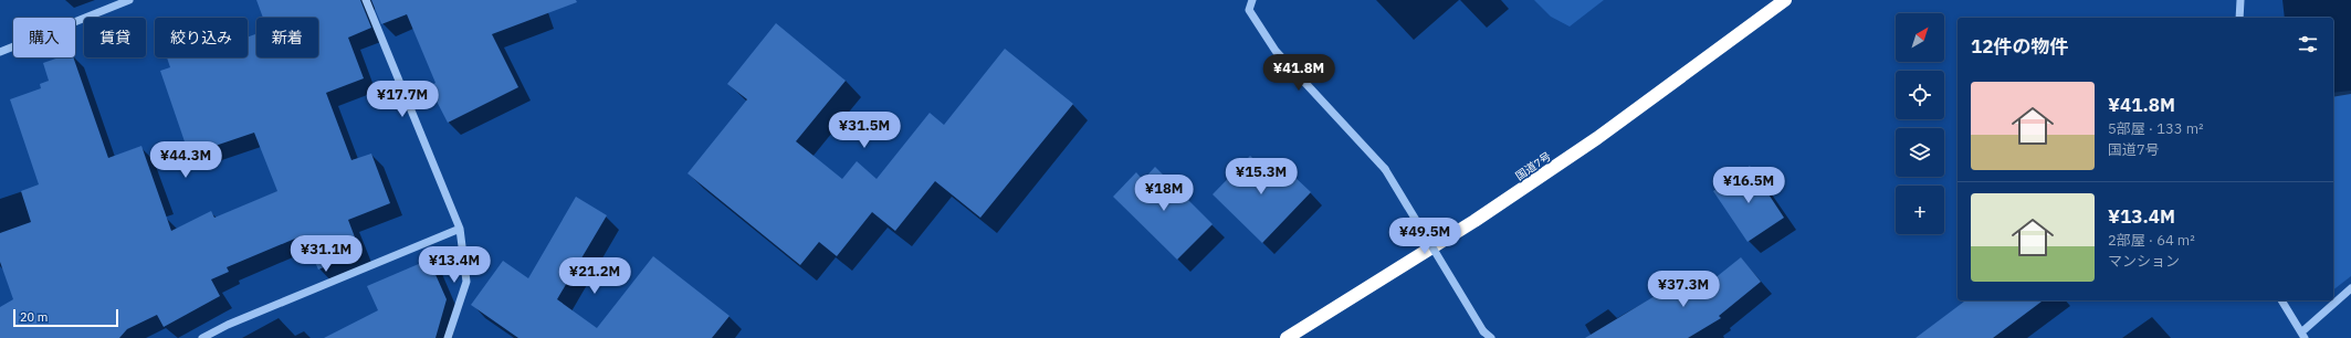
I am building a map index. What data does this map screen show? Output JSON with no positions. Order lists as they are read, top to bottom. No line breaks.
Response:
{"streets":{"highway":["国道7号"]},"scale_bar":"20 m","north":"top right","page":{"map_buttons":"+","chip":["購入","賃貸","絞り込み","新着"],"heading":"12件の物件","price":["¥41.8M","¥17.7M","¥31.5M","¥44.3M","¥15.3M","¥16.5M","¥18M","¥49.5M","¥31.1M","¥13.4M","¥21.2M","¥37.3M"],"list":[{"name":"¥41.8M","note":"5部屋 · 133 m² · 国道7号"},{"name":"¥13.4M","note":"2部屋 · 64 m² · マンション"}],"scale":"20 m"}}
